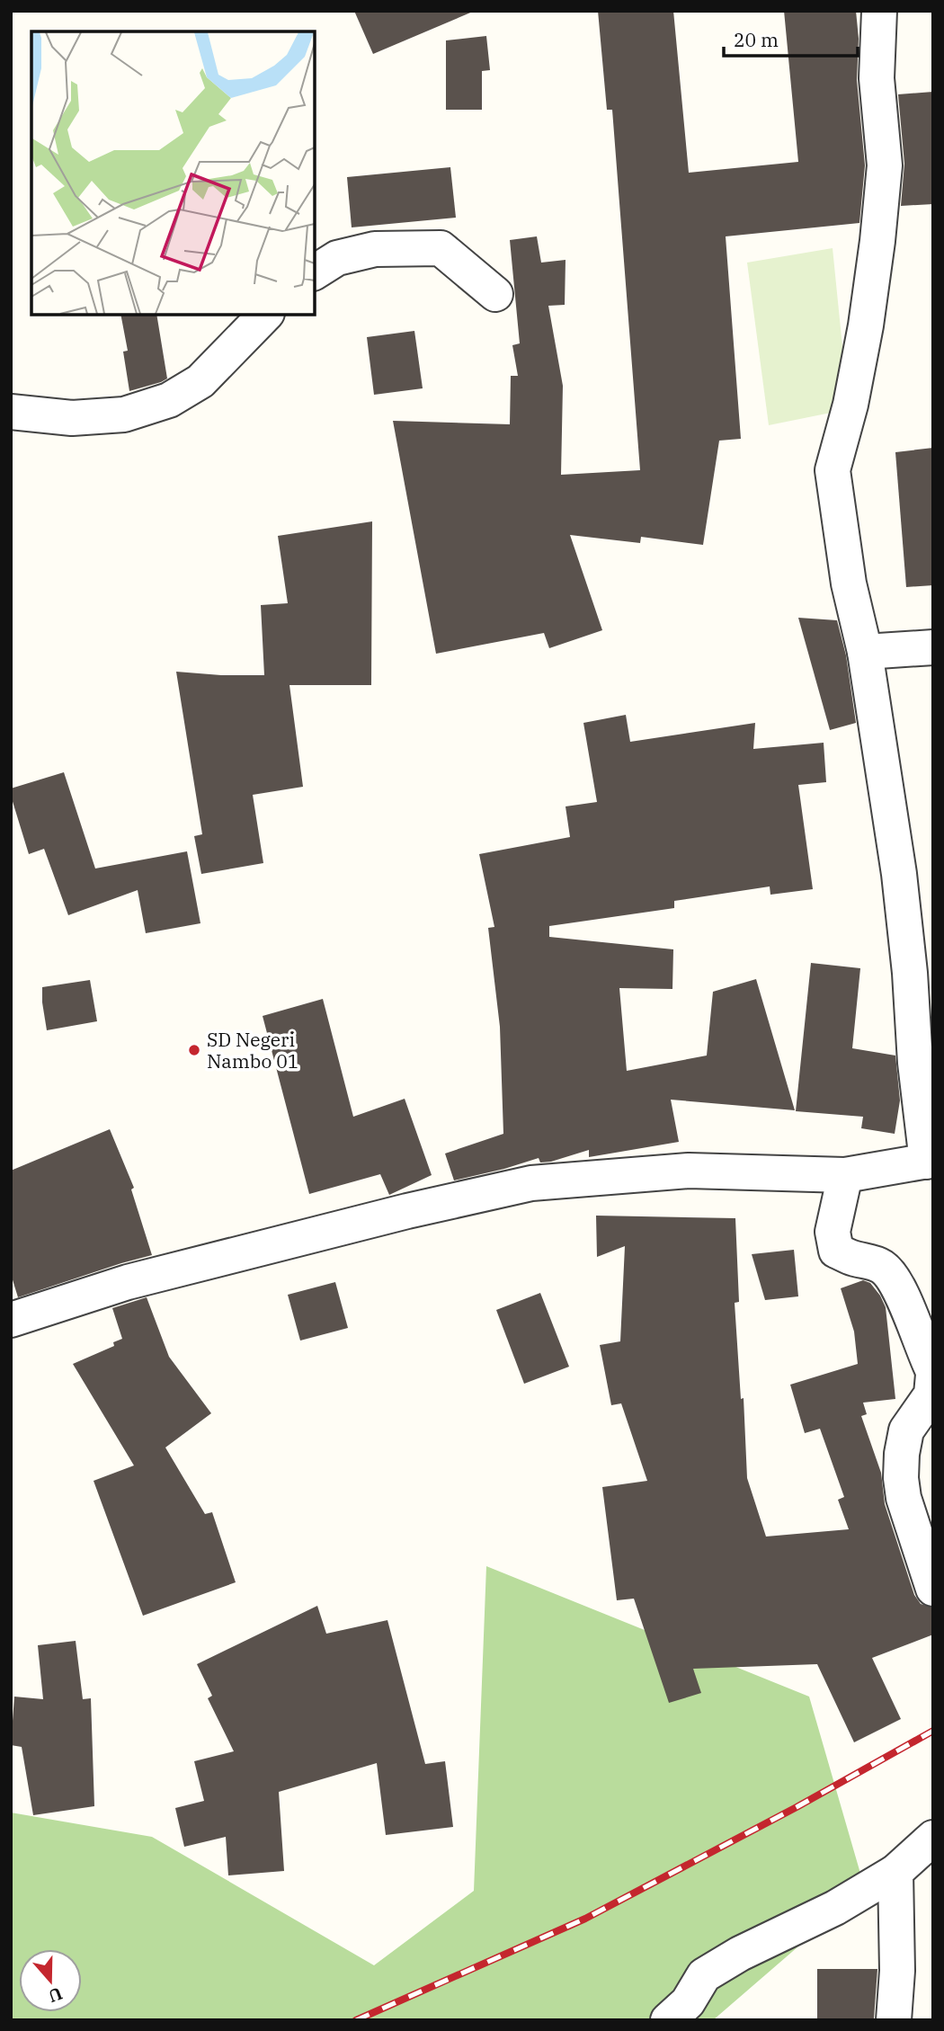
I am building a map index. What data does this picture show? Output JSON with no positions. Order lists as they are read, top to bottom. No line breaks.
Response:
{"places":["SD Negeri Nambo 01"],"scale_bar":"20 m","north":"bottom"}
